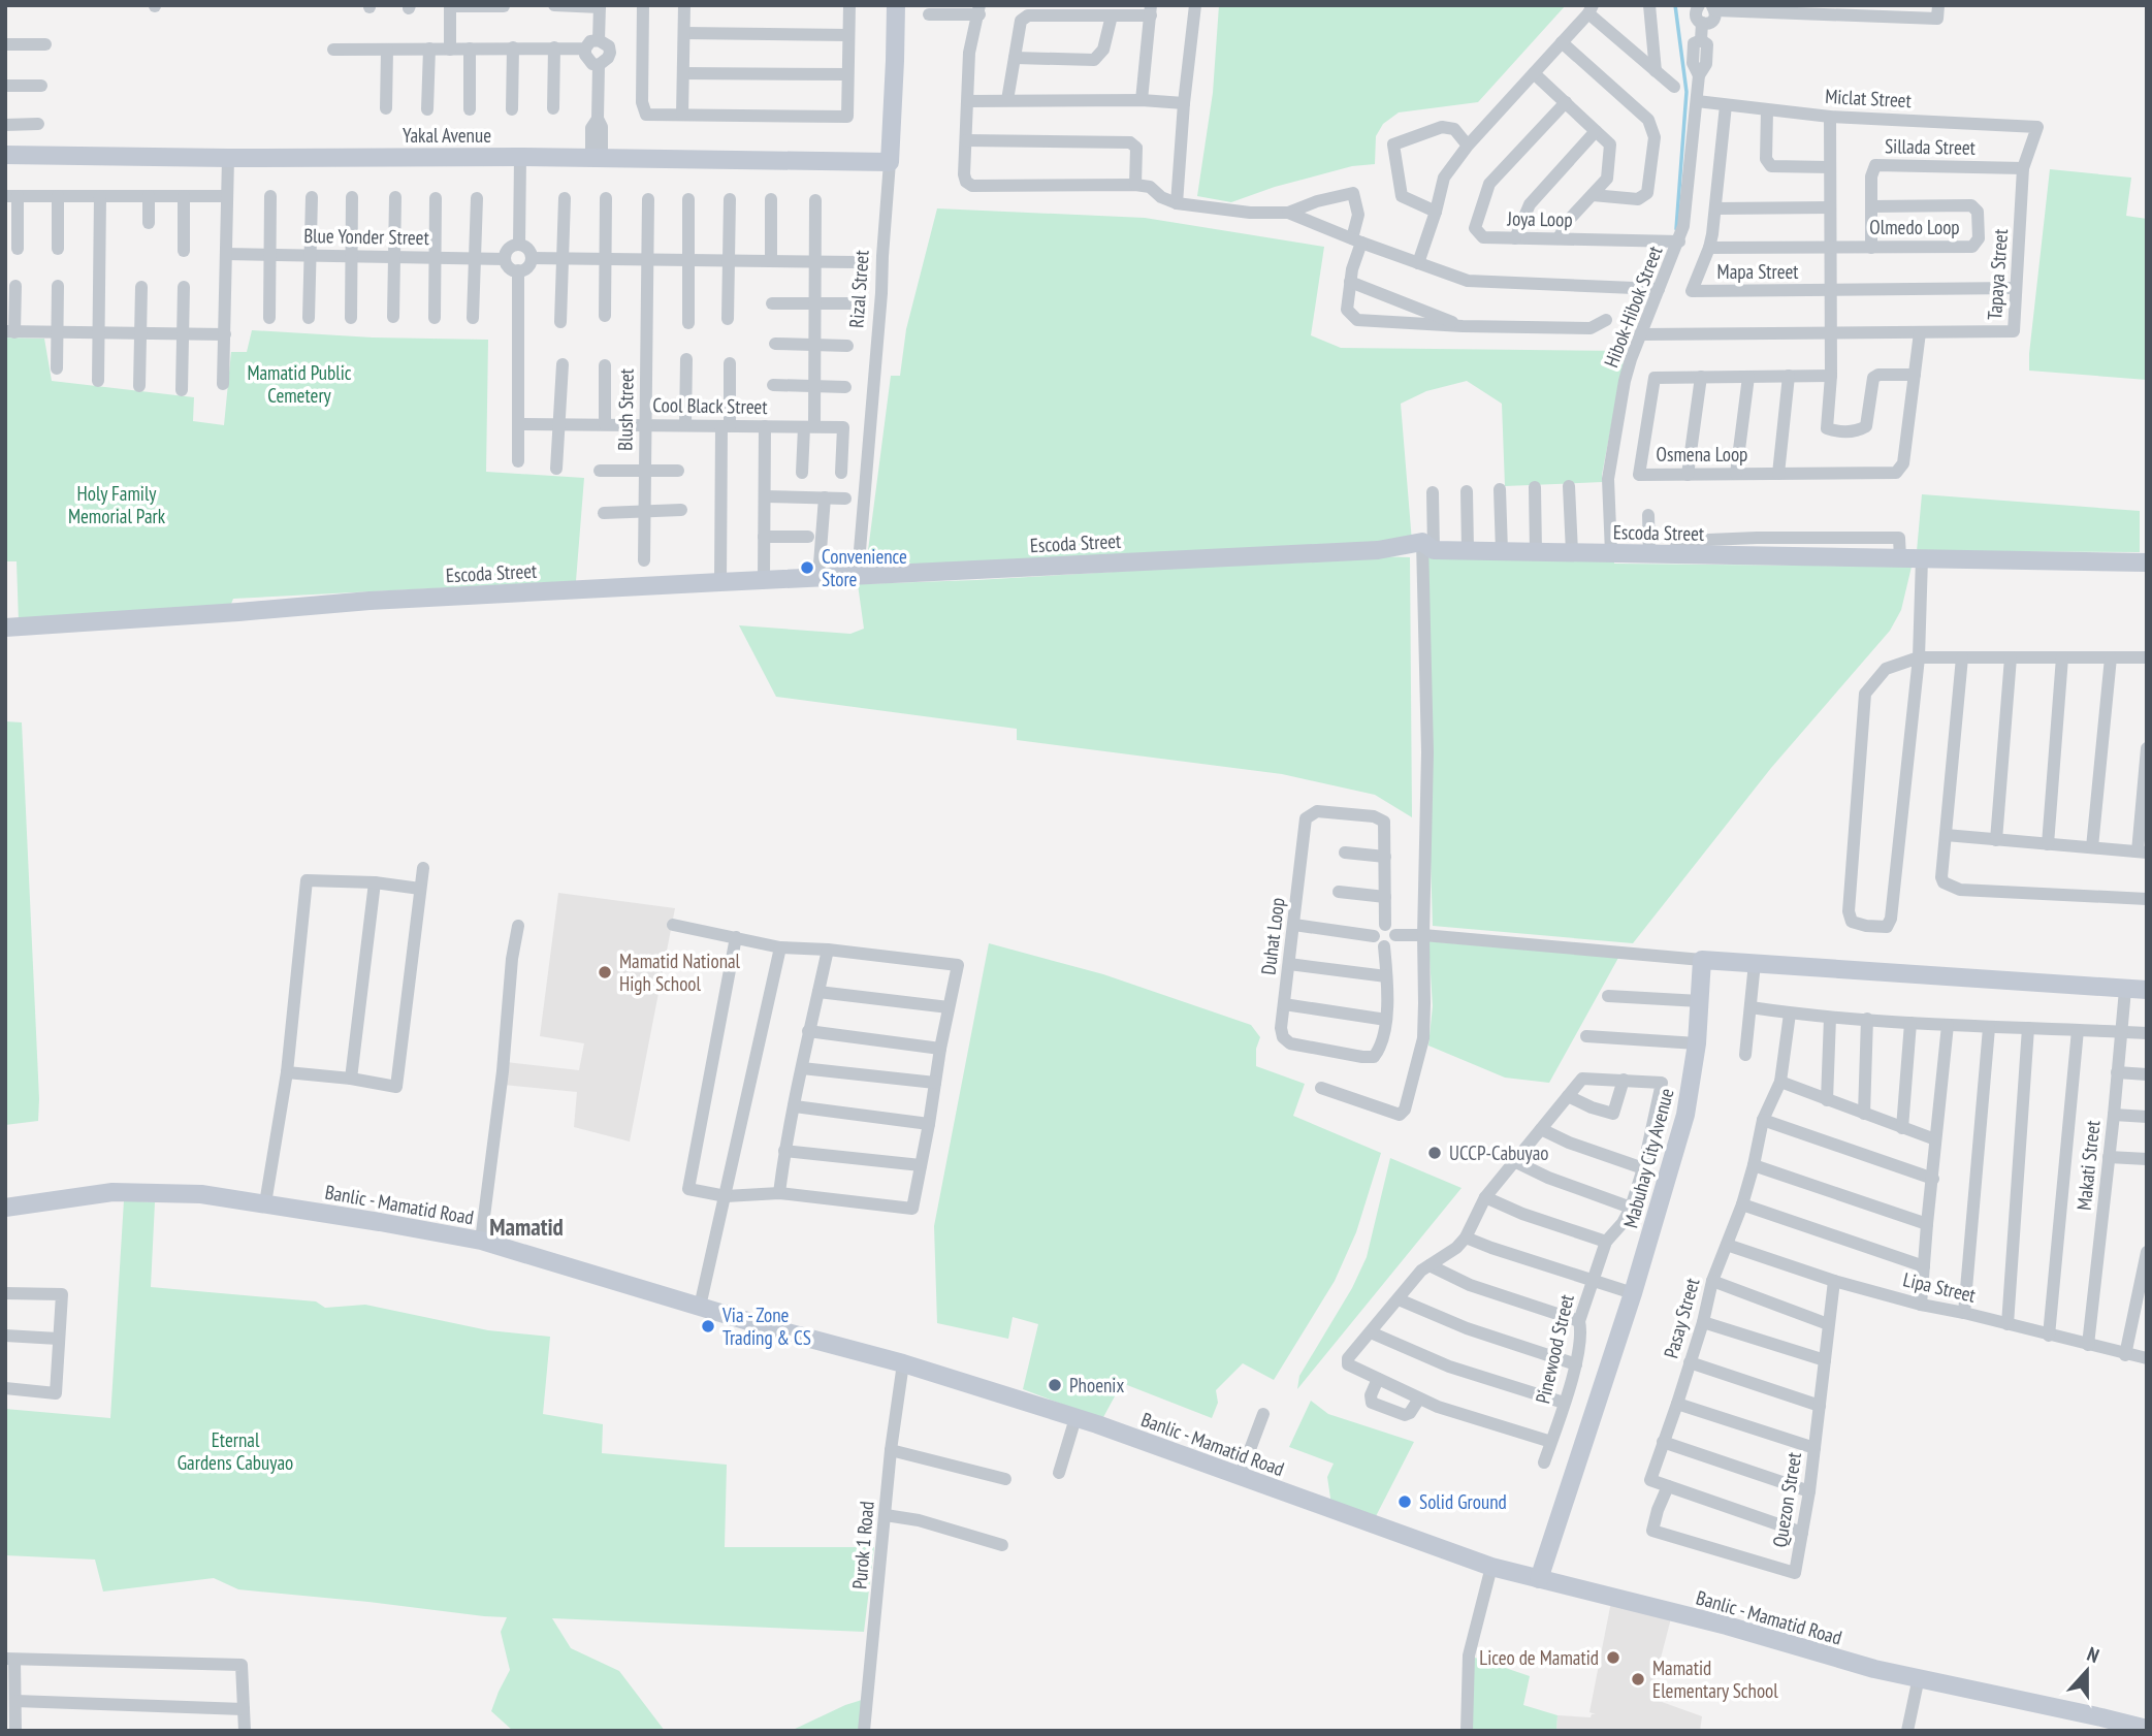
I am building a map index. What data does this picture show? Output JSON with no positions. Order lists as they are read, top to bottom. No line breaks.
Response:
{"streets":{"street":["Miclat Street","Yakal Avenue","Sillada Street","Joya Loop","Olmedo Loop","Blue Yonder Street","Mapa Street","Tapaya Street","Rizal Street","Hibok-Hibok Street","Cool Black Street","Blush Street","Osmena Loop","Escoda Street","Duhat Loop","Mabuhay City Avenue","Makati Street","Banlic - Mamatid Road","Lipa Street","Pasay Street","Pinewood Street","Quezon Street","Purok 1 Road"]},"crossings":[["Miclat Street","Mapa Street"],["Miclat Street","Tapaya Street"],["Miclat Street","Hibok-Hibok Street"],["Yakal Avenue","Rizal Street"],["Sillada Street","Olmedo Loop"],["Sillada Street","Tapaya Street"],["Joya Loop","Hibok-Hibok Street"],["Olmedo Loop","Mapa Street"],["Mapa Street","Tapaya Street"],["Tapaya Street","Hibok-Hibok Street"],["Tapaya Street","Osmena Loop"],["Rizal Street","Escoda Street"],["Hibok-Hibok Street","Escoda Street"],["Cool Black Street","Blush Street"],["Mabuhay City Avenue","Banlic - Mamatid Road"],["Makati Street","Lipa Street"],["Banlic - Mamatid Road","Purok 1 Road"],["Lipa Street","Pasay Street"],["Lipa Street","Quezon Street"],["Pasay Street","Quezon Street"]],"districts":["Mamatid"],"parks":["Mamatid Public Cemetery","Holy Family Memorial Park","Eternal Gardens Cabuyao"],"places":["Convenience Store","Mamatid National High School","UCCP-Cabuyao","Via - Zone Trading & CS","Phoenix","Solid Ground","Liceo de Mamatid","Mamatid Elementary School"],"north":"top"}
